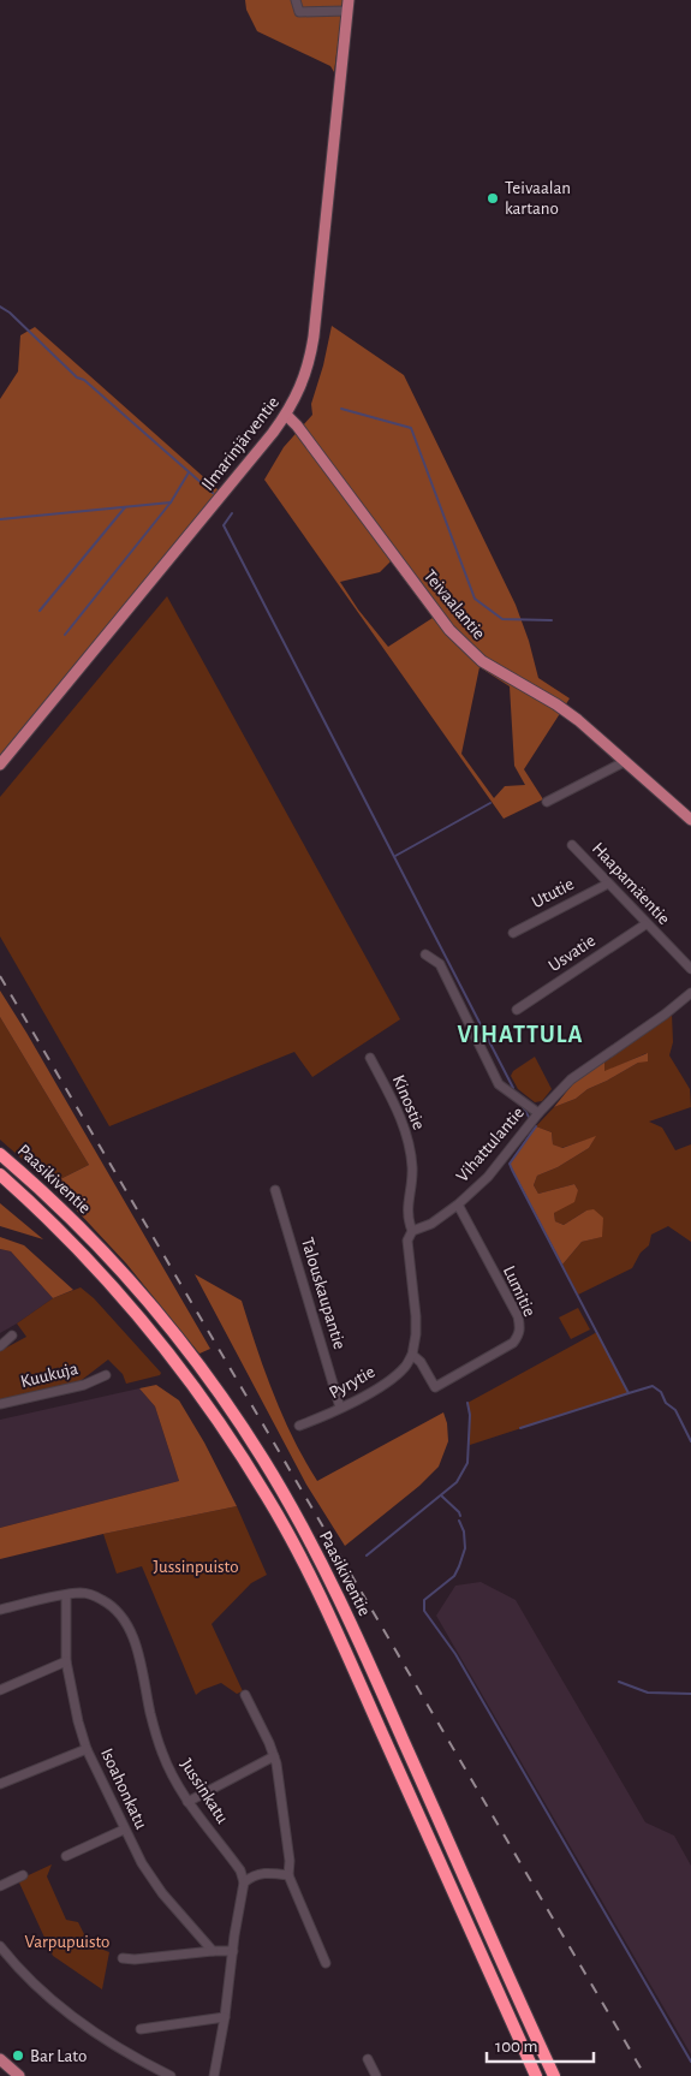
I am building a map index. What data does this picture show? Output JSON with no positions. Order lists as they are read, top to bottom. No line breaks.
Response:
{"streets":{"highway":["Paasikiventie"],"main road":["Ilmarinjärventie","Teivaalantie"],"street":["Haapamäentie","Ututie","Usvatie","Kinostie","Vihattulantie","Lumitie","Talouskaupantie","Kuukuja","Pyrytie","Isoahonkatu","Jussinkatu"]},"crossings":[["Ilmarinjärventie","Teivaalantie"],["Haapamäentie","Ututie"],["Haapamäentie","Usvatie"],["Kinostie","Vihattulantie"],["Vihattulantie","Lumitie"],["Lumitie","Pyrytie"],["Talouskaupantie","Pyrytie"],["Isoahonkatu","Jussinkatu"]],"districts":["VIHATTULA"],"parks":["Jussinpuisto","Varpupuisto"],"places":["Teivaalan kartano","Bar Lato"],"scale_bar":"100 m"}
